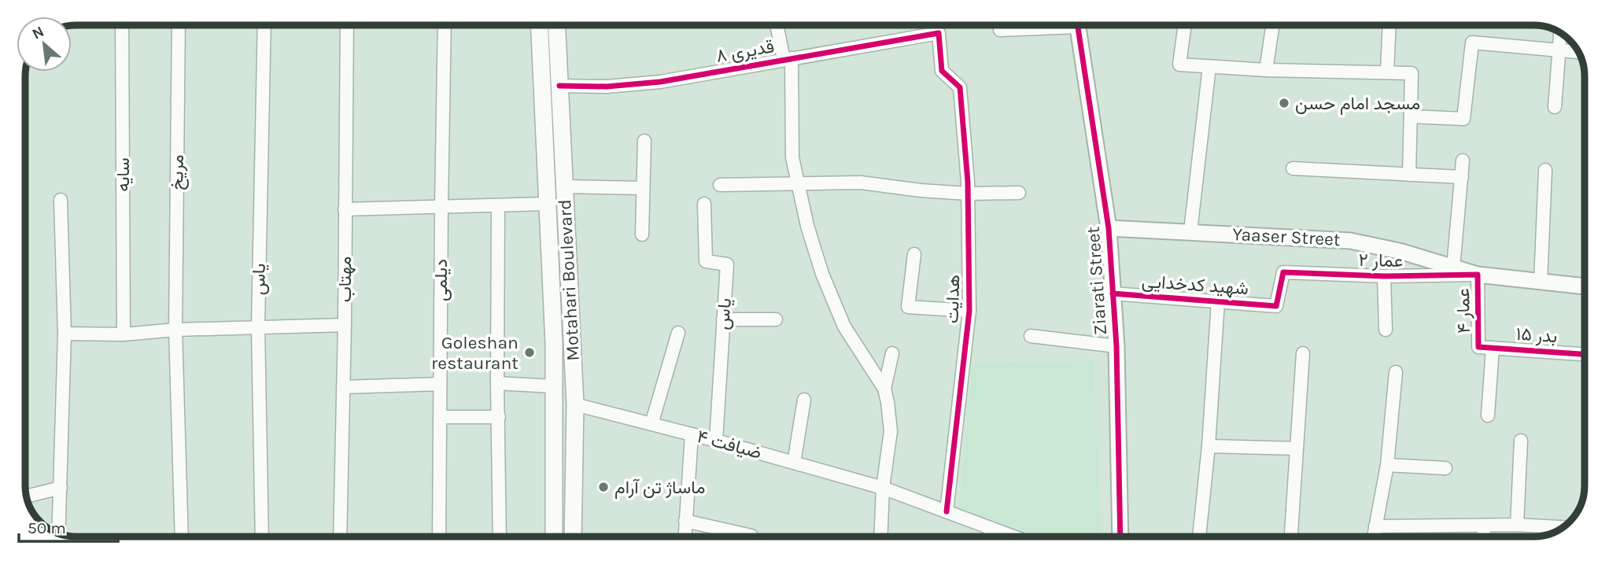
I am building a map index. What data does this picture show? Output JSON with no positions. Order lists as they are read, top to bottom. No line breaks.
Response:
{"streets":{"main road":["Motahari Boulevard"],"street":["قدیری ۸","مریخ","سایه","Yaaser Street","عمار ۲","یاس","مهتاب","دیلمی","Ziarati Street","شهید کدخدایی","هدایت","عمار ۴","بدر ۱۵","ضیافت ۴"]},"crossings":[["قدیری ۸","Motahari Boulevard"],["قدیری ۸","هدایت"],["Yaaser Street","عمار ۲"],["Yaaser Street","Ziarati Street"],["Yaaser Street","عمار ۴"],["عمار ۲","شهید کدخدایی"],["عمار ۲","عمار ۴"],["یاس","ضیافت ۴"],["Motahari Boulevard","ضیافت ۴"],["Ziarati Street","شهید کدخدایی"],["هدایت","ضیافت ۴"],["عمار ۴","بدر ۱۵"]],"places":["مسجد امام حسن","Goleshan restaurant","ماساژ تن آرام"],"scale_bar":"50 m","north":"top left"}
